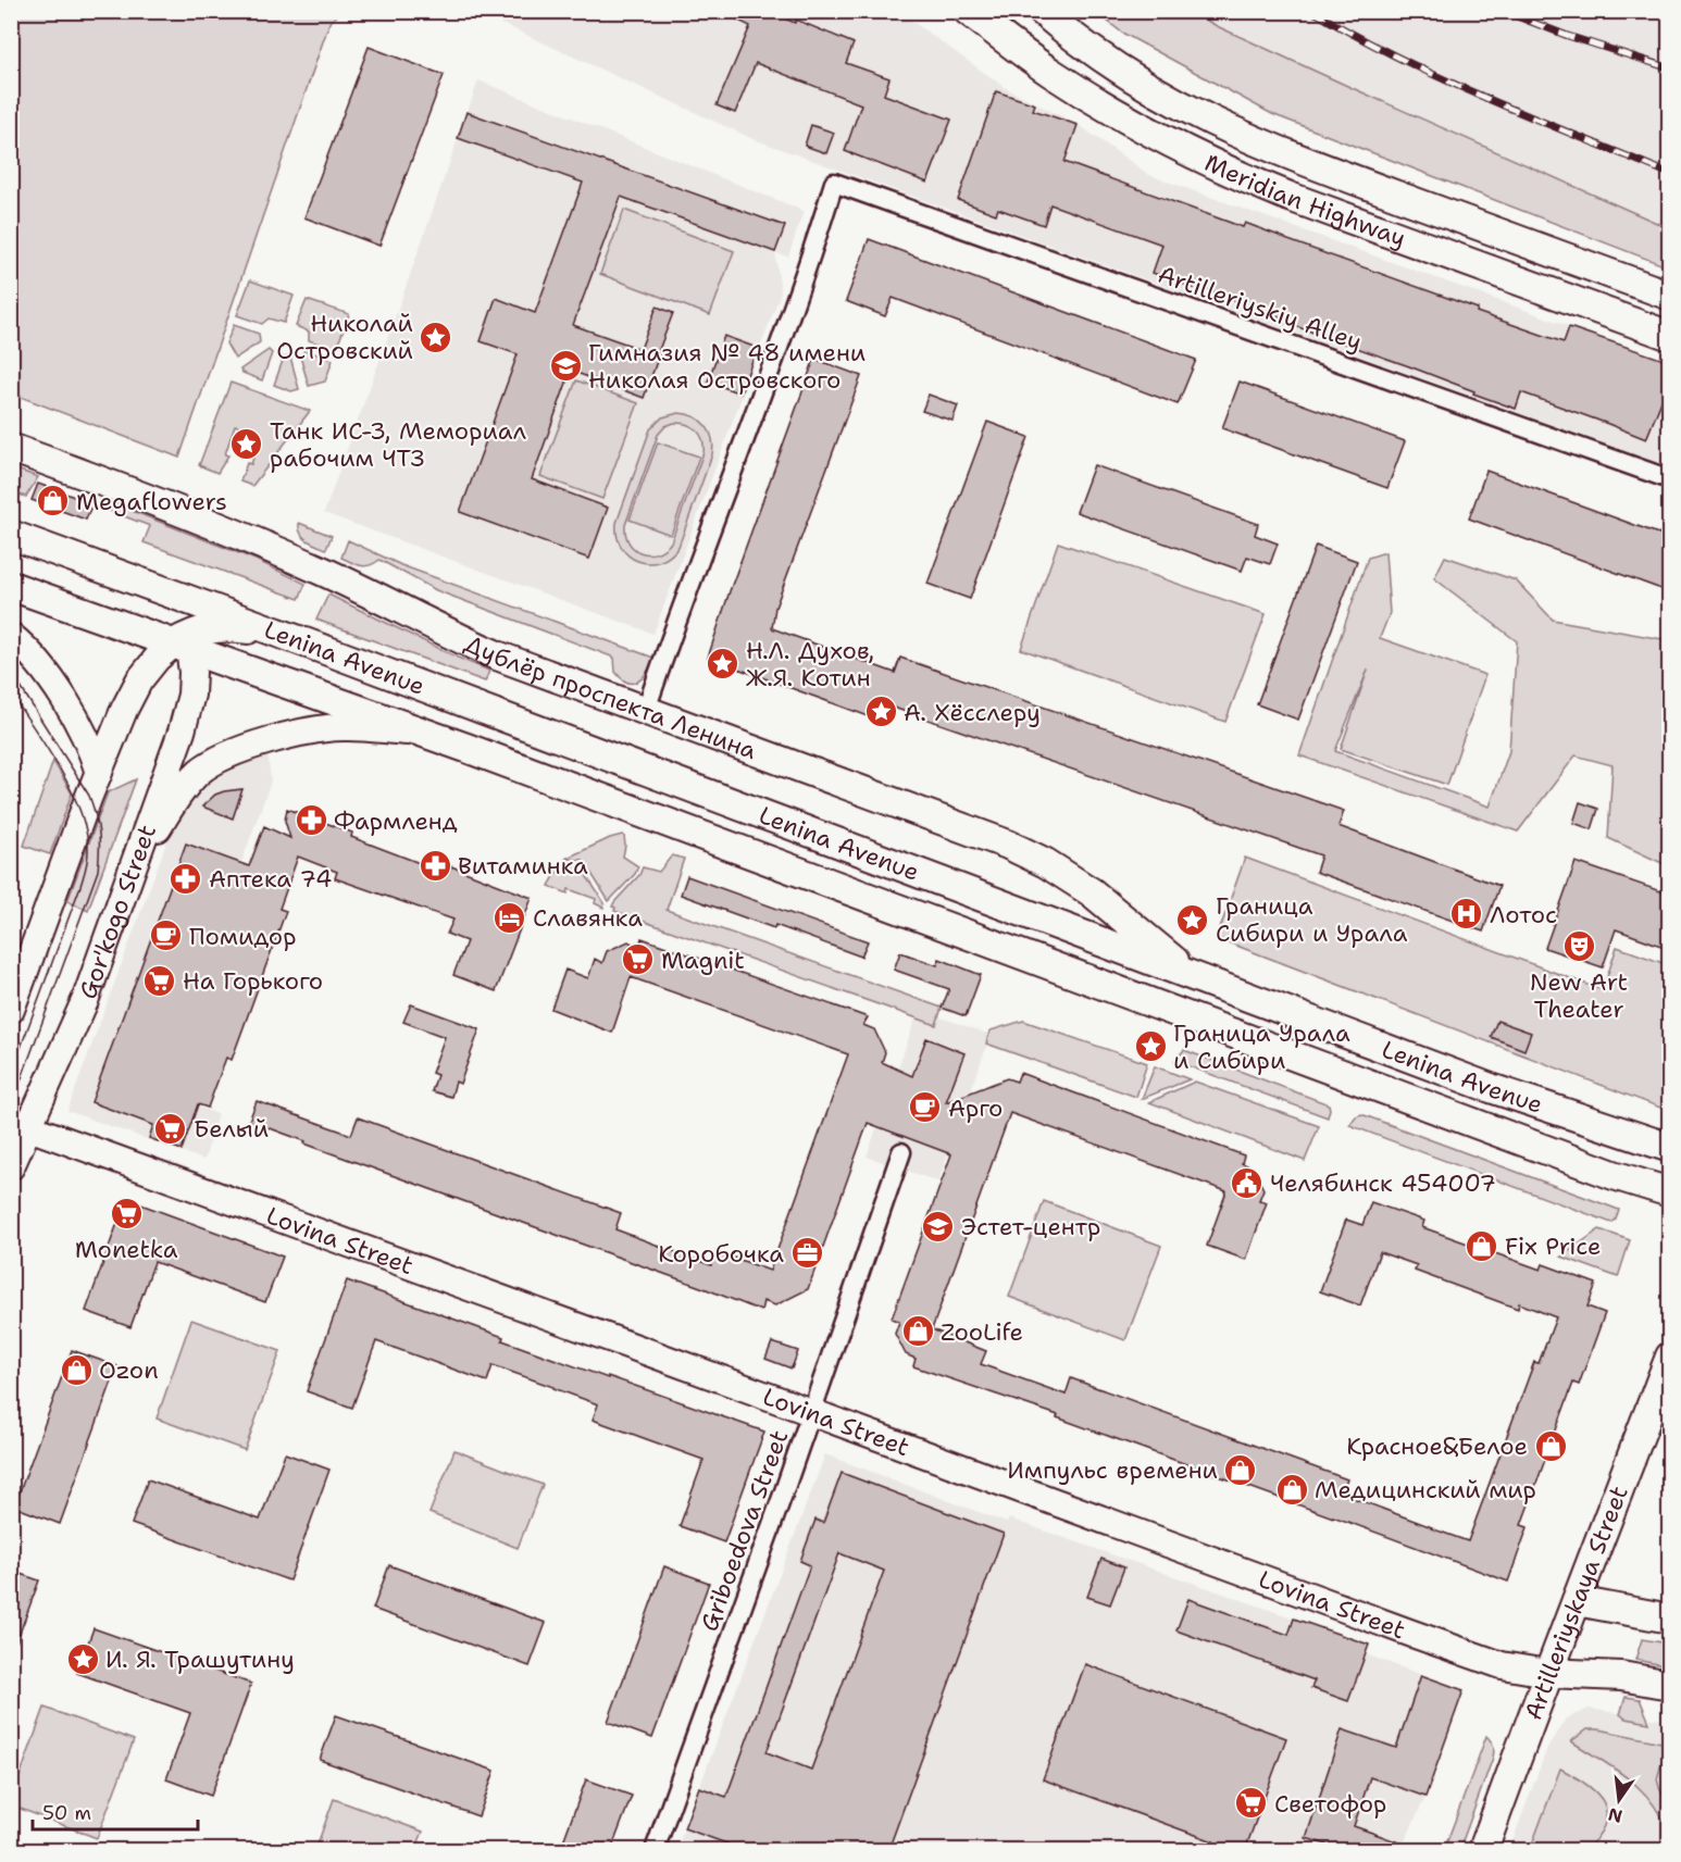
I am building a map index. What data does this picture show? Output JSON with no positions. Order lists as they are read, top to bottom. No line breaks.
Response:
{"streets":{"main road":["Meridian Highway","Lenina Avenue","Дублёр проспекта Ленина","Lovina Street","Artilleriyskaya Street"],"street":["Artilleriyskiy Alley","Gor'kogo Street","Griboedova Street"]},"crossings":[["Artilleriyskiy Alley","Дублёр проспекта Ленина"],["Lenina Avenue","Дублёр проспекта Ленина"],["Lenina Avenue","Gor'kogo Street"],["Gor'kogo Street","Lovina Street"],["Lovina Street","Griboedova Street"],["Lovina Street","Artilleriyskaya Street"]],"places":{"place":["Николай Островский","Танк ИС-3, Мемориал рабочим ЧТЗ","Н.Л. Духов, Ж.Я. Котин","А. Хёсслеру","Граница Сибири и Урала","Граница Урала и Сибири","И. Я. Трашутину"],"school or university":["Гимназия № 48 имени Николая Островского","Эстет-центр"],"shop":["Megaflowers","Fix Price","ZooLife","Ozon","Красное&Белое","Импульс времени","Медицинский мир"],"pharmacy":["Фармленд","Витаминка","Аптека 74"],"hospital":["Лотос"],"hotel":["Славянка"],"cafe":["Помидор","Арго"],"theatre":["New Art Theater"],"supermarket":["Magnit","На Горького","Белый","Monetka","Светофор"],"public building":["Челябинск 454007"],"office":["Коробочка"]},"scale_bar":"50 m","north":"bottom"}
